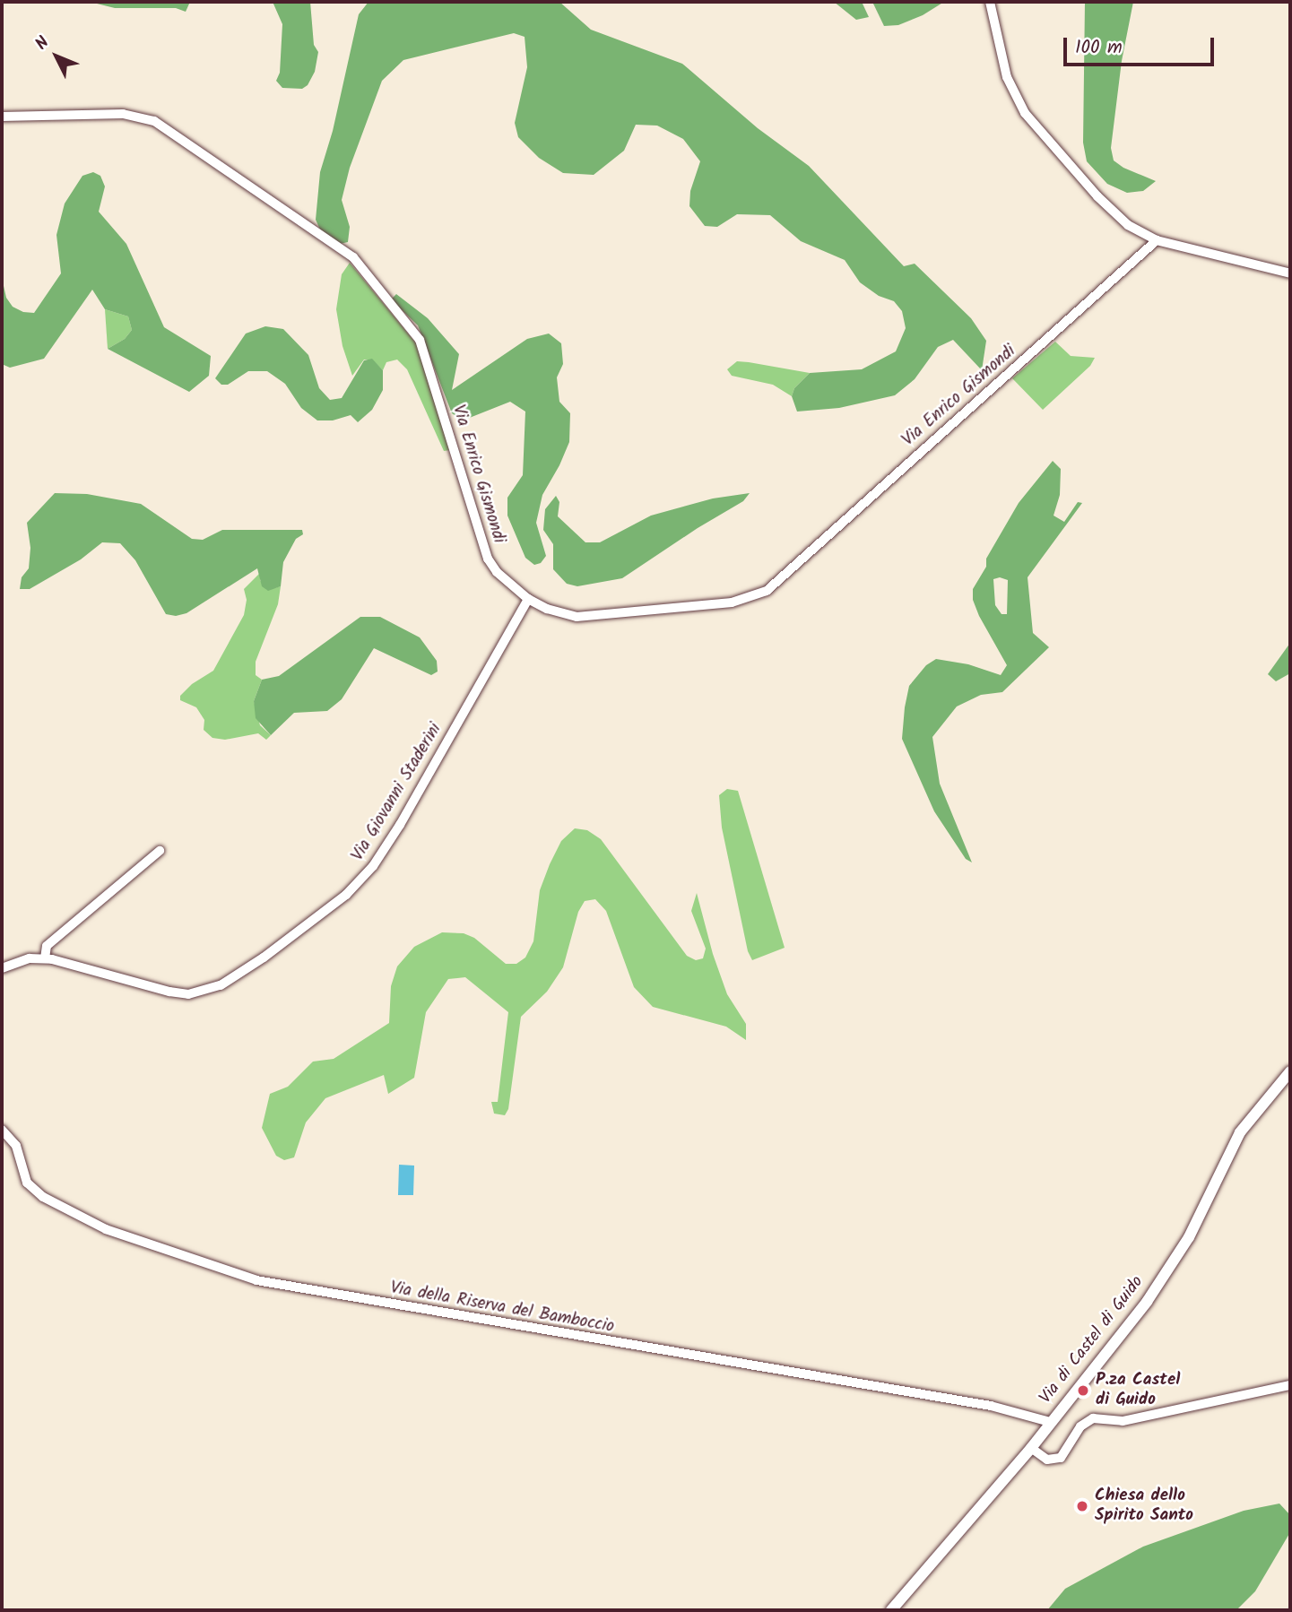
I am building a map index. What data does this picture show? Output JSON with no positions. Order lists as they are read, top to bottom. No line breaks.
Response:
{"streets":{"street":["Via Enrico Gismondi","Via Giovanni Staderini","Via della Riserva del Bamboccio","Via di Castel di Guido"]},"crossings":[["Via Enrico Gismondi","Via Giovanni Staderini"],["Via della Riserva del Bamboccio","Via di Castel di Guido"]],"places":["P.za Castel di Guido","Chiesa dello Spirito Santo"],"scale_bar":"100 m","north":"top left"}
